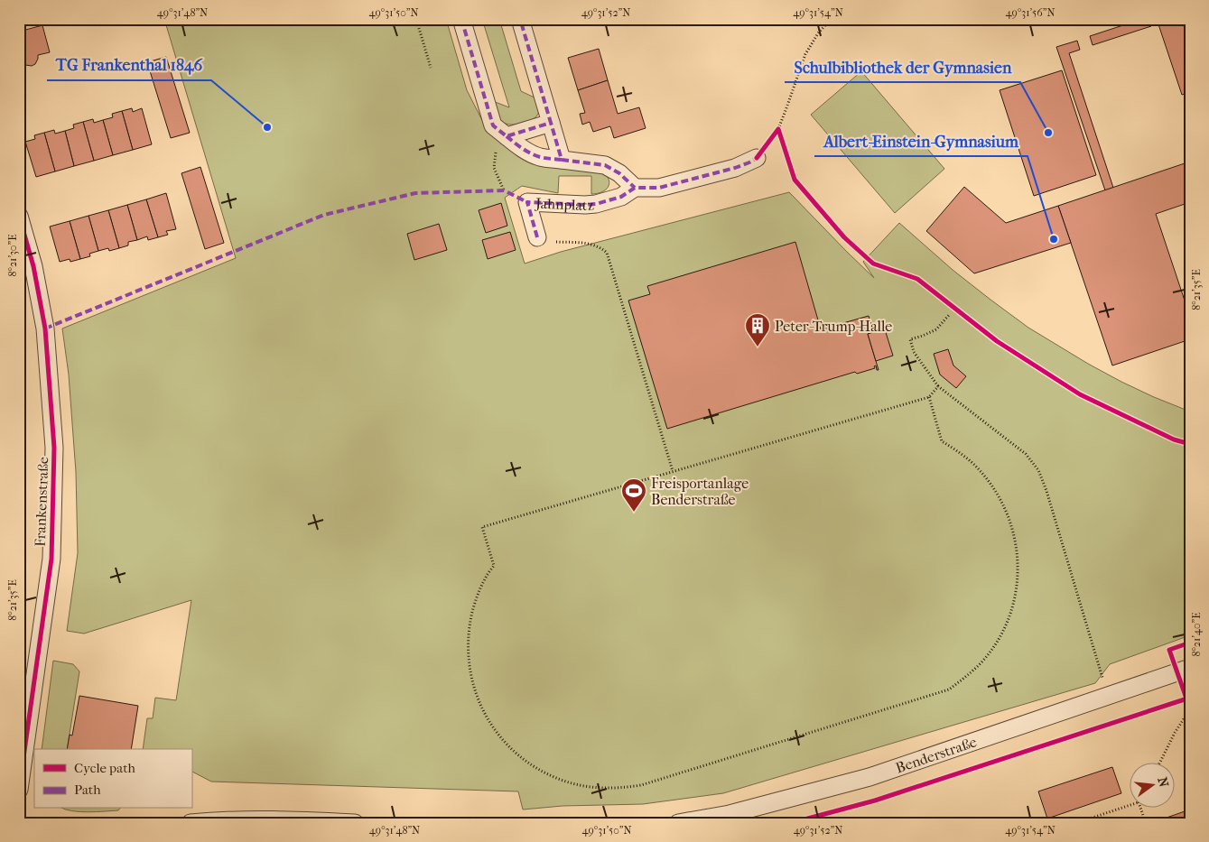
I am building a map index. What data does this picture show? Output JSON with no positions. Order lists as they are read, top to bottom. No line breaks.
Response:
{"streets":{"street":["Jahnplatz","Frankenstraße","Benderstraße"]},"places":{"other":["TG Frankenthal 1846","Schulbibliothek der Gymnasien","Albert-Einstein-Gymnasium"],"building":["Peter-Trump-Halle"],"sports":["Freisportanlage Benderstraße"]},"legend":["Cycle path","Path"],"north":"right","coordinates":["49°31'48\"N","49°31'50\"N","49°31'52\"N","49°31'54\"N","49°31'56\"N","8°21'30\"E","8°21'35\"E","8°21'40\"E"]}
